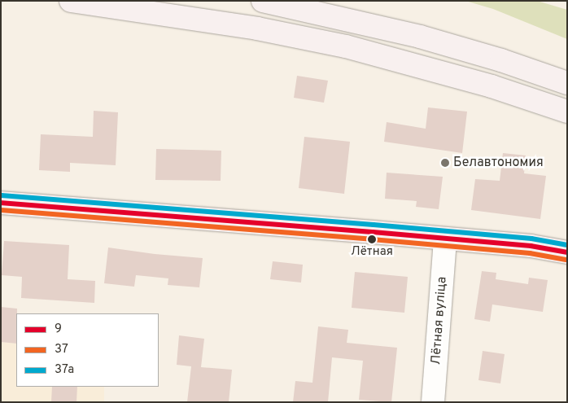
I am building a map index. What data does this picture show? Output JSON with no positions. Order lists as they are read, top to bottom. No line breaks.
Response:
{"streets":{"street":["Лётная вуліца"]},"places":["Белавтономия","Лётная"],"lines":["transit line 37а","transit line 9","transit line 37"],"legend":["9","37","37а"]}
